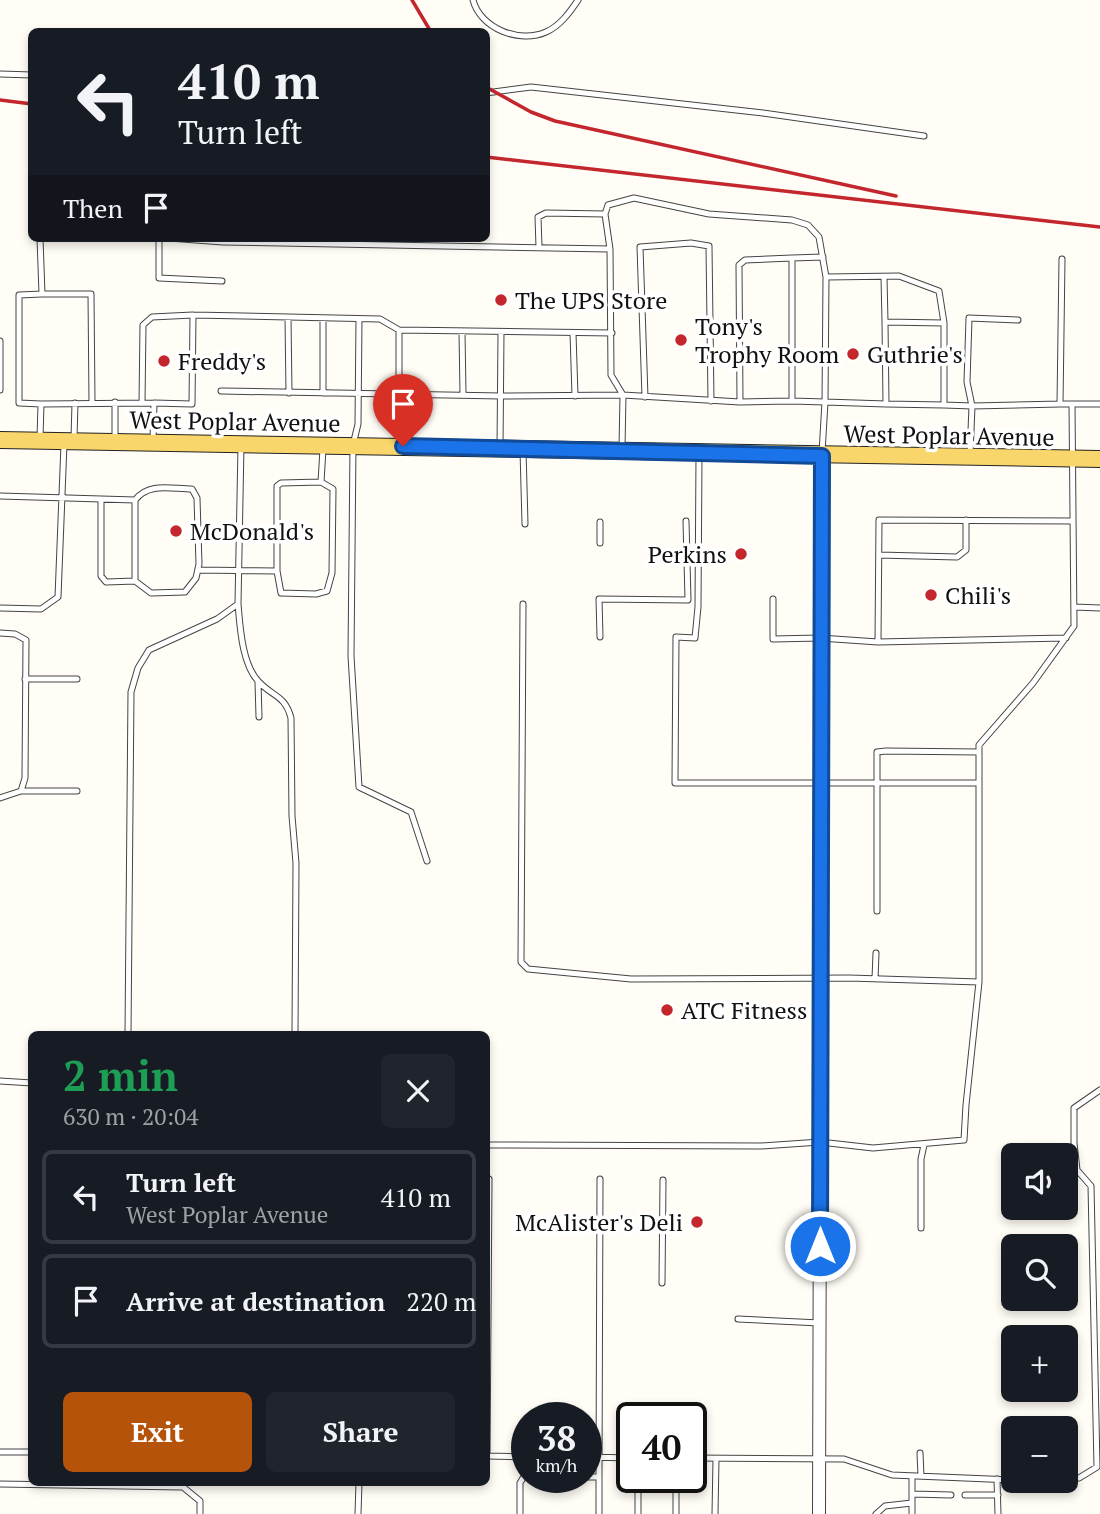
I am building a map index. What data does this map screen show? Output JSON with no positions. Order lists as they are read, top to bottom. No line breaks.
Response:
{"streets":{"main road":["West Poplar Avenue"]},"places":["The UPS Store","Tony's Trophy Room","Guthrie's","Freddy's","McDonald's","Perkins","Chili's","ATC Fitness","McAlister's Deli"],"page":{"turn":["410 m","Turn left"],"then":"Then","heading":["2 min","630 m · 20:04"],"map_buttons":["+","−"],"list":[{"name":"Turn left","note":"West Poplar Avenue","value":"410 m"},{"name":"Arrive at destination","value":"220 m"}],"buttons":["Exit","Share"],"speed":"38 km/h","limit":"40"}}
